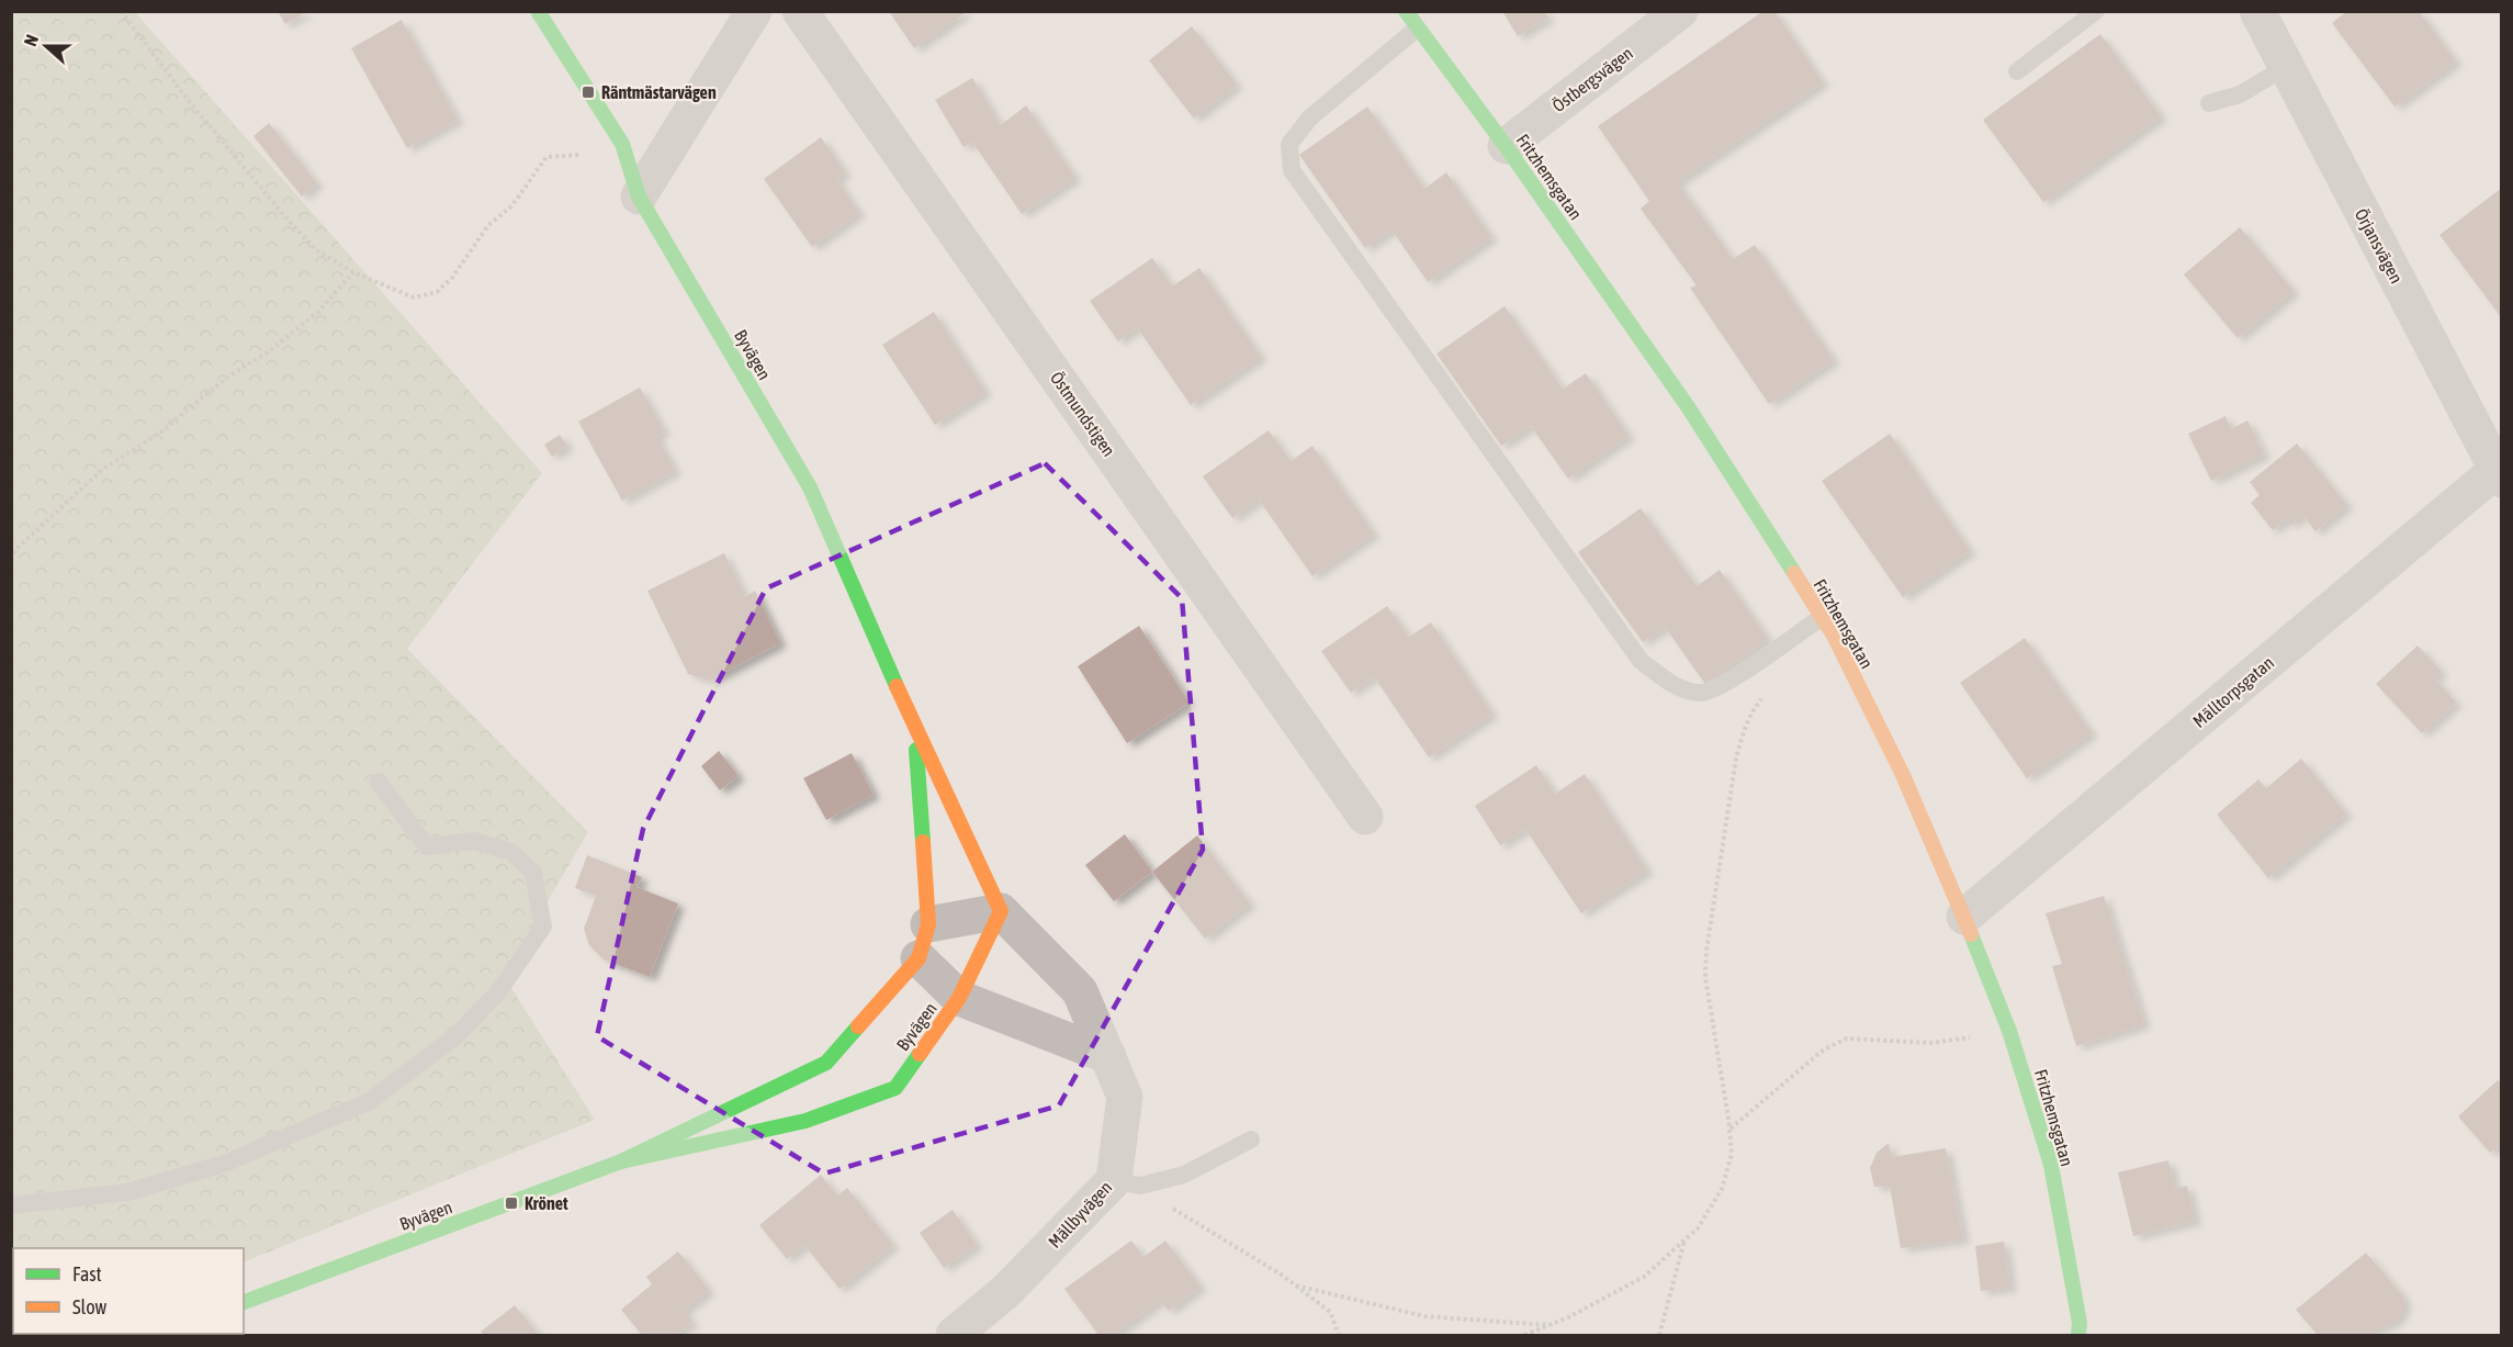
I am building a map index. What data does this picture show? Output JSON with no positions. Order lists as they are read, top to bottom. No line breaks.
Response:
{"streets":{"street":["Östbergsvägen","Fritzhemsgatan","Örjansvägen","Byvägen","Östmundstigen","Mälltorpsgatan","Mällbyvägen"]},"crossings":[["Östbergsvägen","Fritzhemsgatan"],["Fritzhemsgatan","Mälltorpsgatan"],["Örjansvägen","Mälltorpsgatan"],["Byvägen","Mällbyvägen"]],"places":{"transit":["Räntmästarvägen","Krönet"]},"legend":["Fast","Slow"],"north":"left"}
